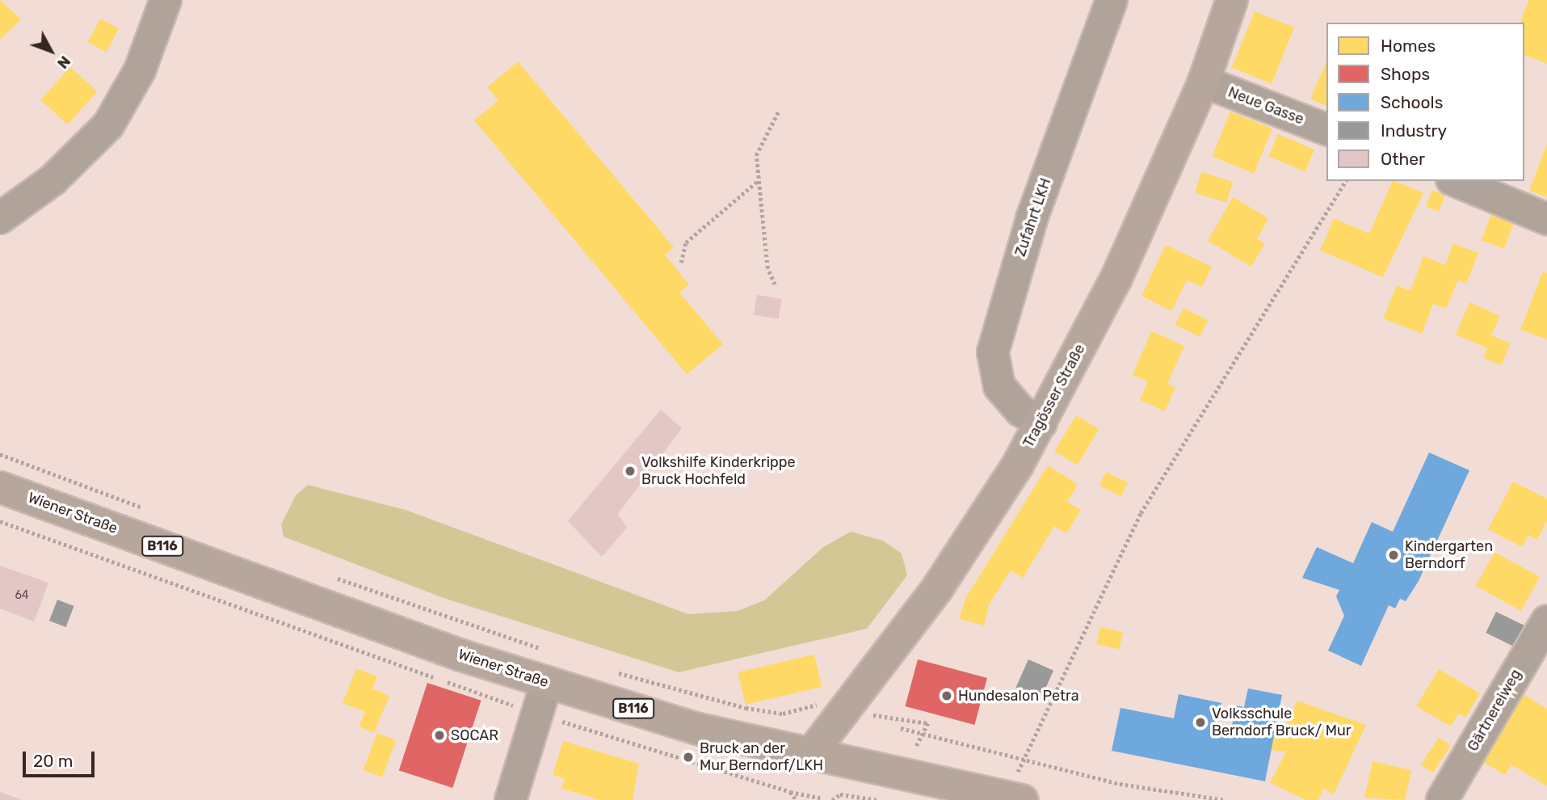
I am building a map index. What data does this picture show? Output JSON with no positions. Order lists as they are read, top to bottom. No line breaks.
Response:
{"streets":{"main road":["Tragösser Straße","Wiener Straße","B116"],"street":["Neue Gasse","Zufahrt LKH","Gärtnereiweg"]},"crossings":[["Neue Gasse","Tragösser Straße"],["Zufahrt LKH","Tragösser Straße"],["Tragösser Straße","Wiener Straße"]],"places":["Volkshilfe Kinderkrippe Bruck Hochfeld","Kindergarten Berndorf","Hundesalon Petra","Volksschule Berndorf Bruck/ Mur","SOCAR","Bruck an der Mur Berndorf/LKH"],"house_numbers":["64"],"legend":["Homes","Shops","Schools","Industry","Other"],"scale_bar":"20 m","north":"bottom right"}
